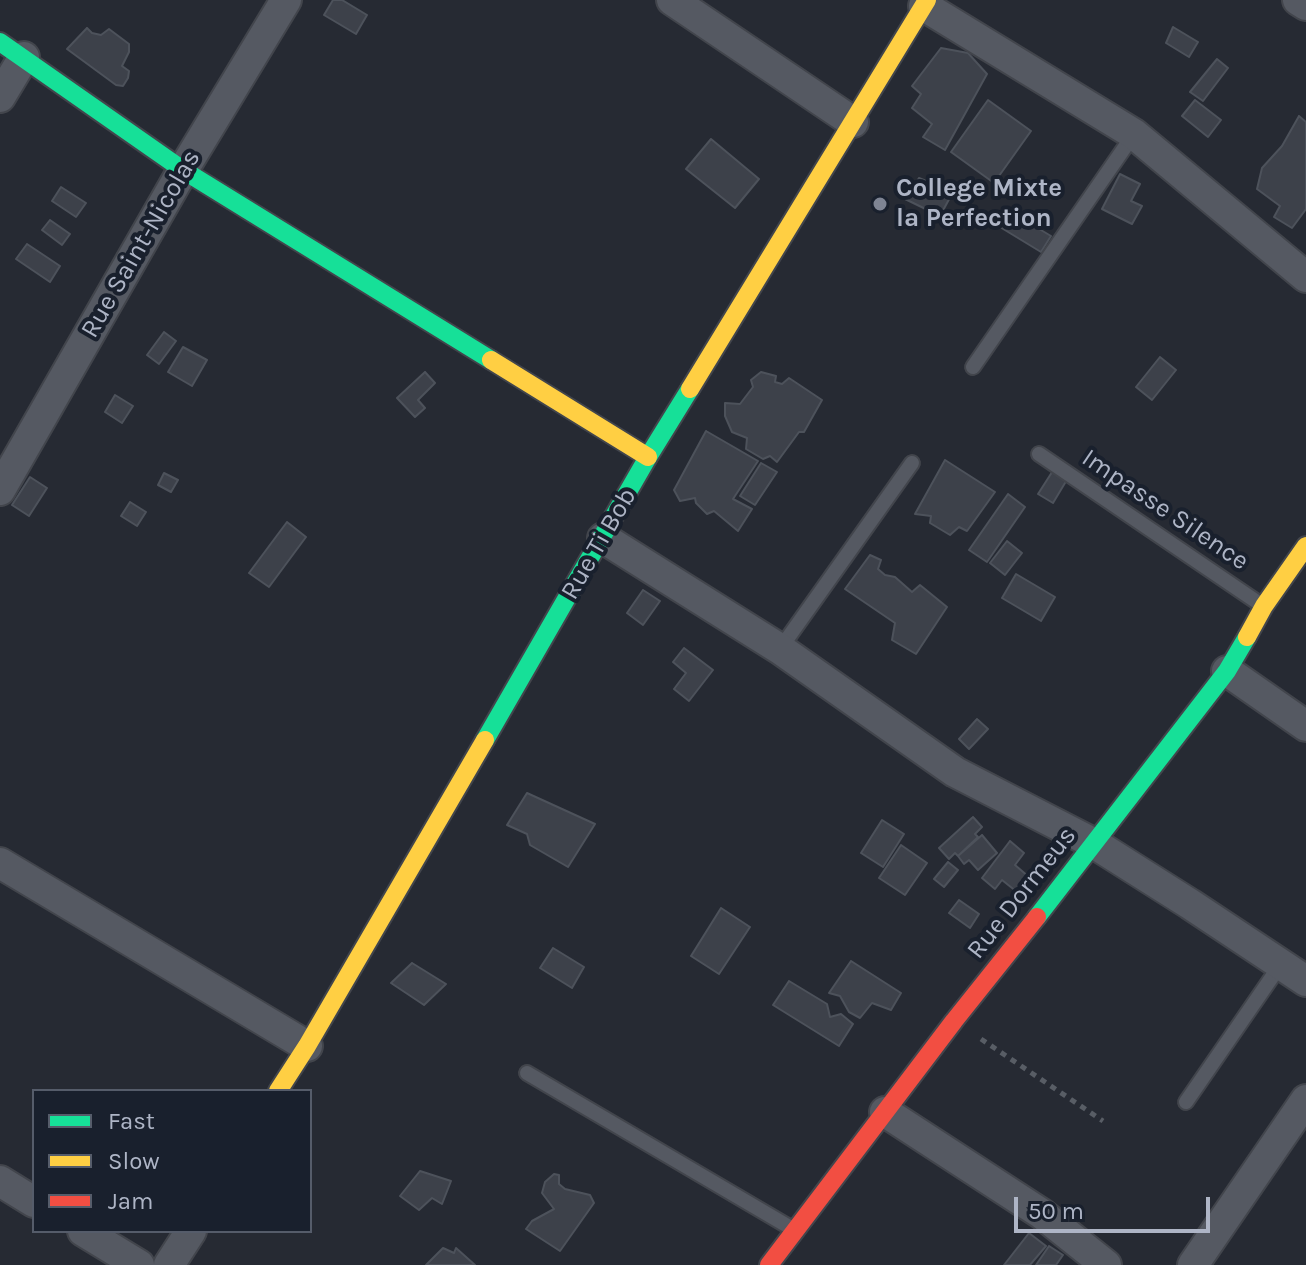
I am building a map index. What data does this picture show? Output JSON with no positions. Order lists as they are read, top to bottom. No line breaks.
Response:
{"streets":{"street":["Rue Saint-Nicolas","Rue Ti Bob","Rue Dormeus"],"lane":["Impasse Silence"]},"crossings":[["Impasse Silence","Rue Dormeus"]],"places":["College Mixte la Perfection"],"legend":["Fast","Slow","Jam"],"scale_bar":"50 m"}
